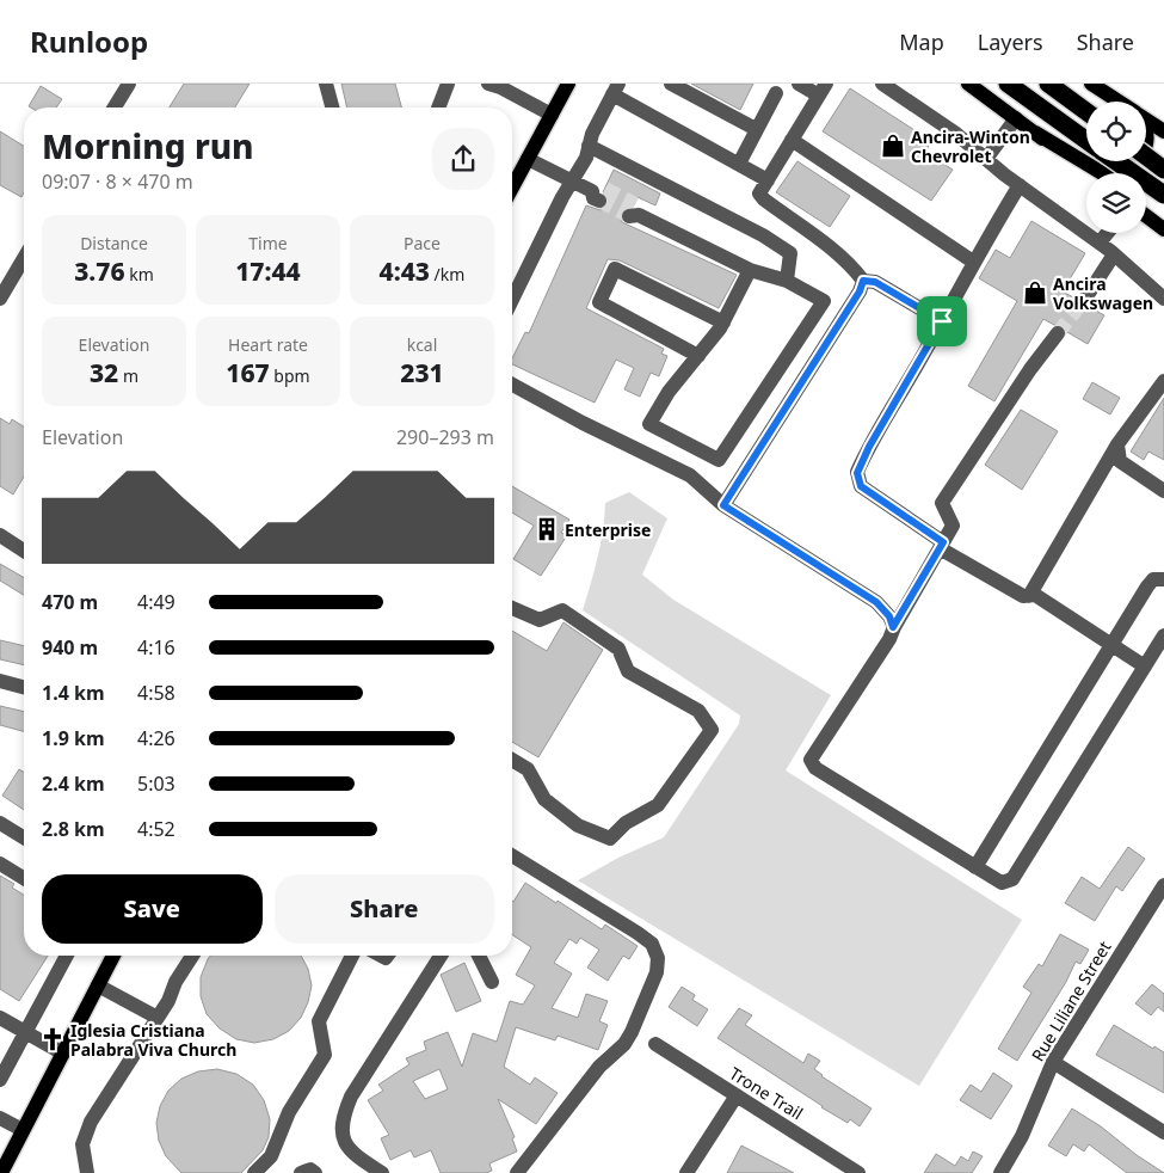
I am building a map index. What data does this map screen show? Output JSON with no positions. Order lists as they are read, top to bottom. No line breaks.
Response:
{"streets":{"street":["Rue Liliane Street","Trone Trail"]},"places":{"shop":["Ancira-Winton Chevrolet","Ancira Volkswagen"],"building":["Enterprise"],"church":["Iglesia Cristiana Palabra Viva Church"]},"page":{"header":"Runloop","nav":["Map","Layers","Share"],"heading":["Morning run","09:07 · 8 × 470 m"],"stats":[["Distance","3.76 km"],["Time","17:44"],["Pace","4:43 /km"],["Elevation","32 m"],["Heart rate","167 bpm"],["kcal","231"]],"chart":["Elevation","290–293 m"],"list":[{"name":"470 m","note":"4:49"},{"name":"940 m","note":"4:16"},{"name":"1.4 km","note":"4:58"},{"name":"1.9 km","note":"4:26"},{"name":"2.4 km","note":"5:03"},{"name":"2.8 km","note":"4:52"}],"buttons":["Save","Share"]}}
